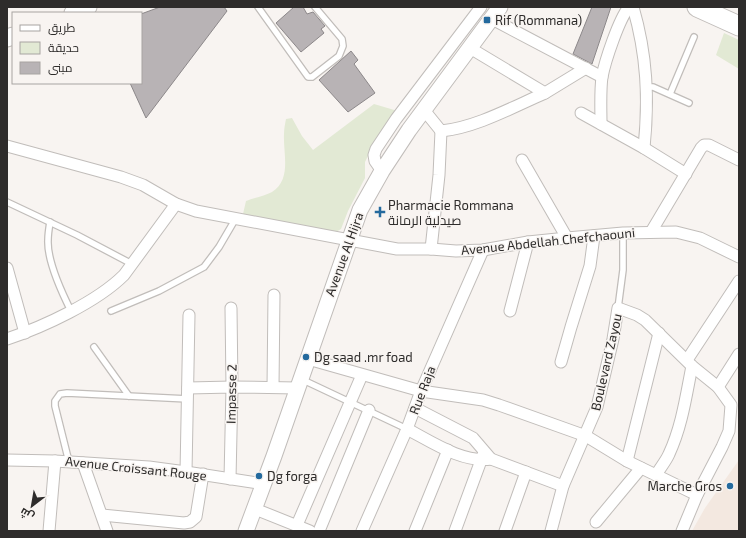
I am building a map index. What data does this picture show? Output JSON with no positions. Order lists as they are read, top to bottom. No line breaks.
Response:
{"streets":{"street":["Avenue Abdellah Chefchaouni","Avenue Al Hijra","Boulevard Zayou","Rue Raja","Impasse 2","Avenue Croissant Rouge"]},"crossings":[["Avenue Abdellah Chefchaouni","Avenue Al Hijra"],["Avenue Abdellah Chefchaouni","Boulevard Zayou"],["Avenue Abdellah Chefchaouni","Rue Raja"],["Avenue Al Hijra","Avenue Croissant Rouge"],["Impasse 2","Avenue Croissant Rouge"]],"places":{"transit":["Rif (Rommana)"],"health":["Pharmacie Rommana صيدلية الرمانة"],"other":["Dg saad .mr foad","Dg forga","Marche Gros"]},"legend":["طريق","حديقة","مبنى"],"north":"bottom left"}
